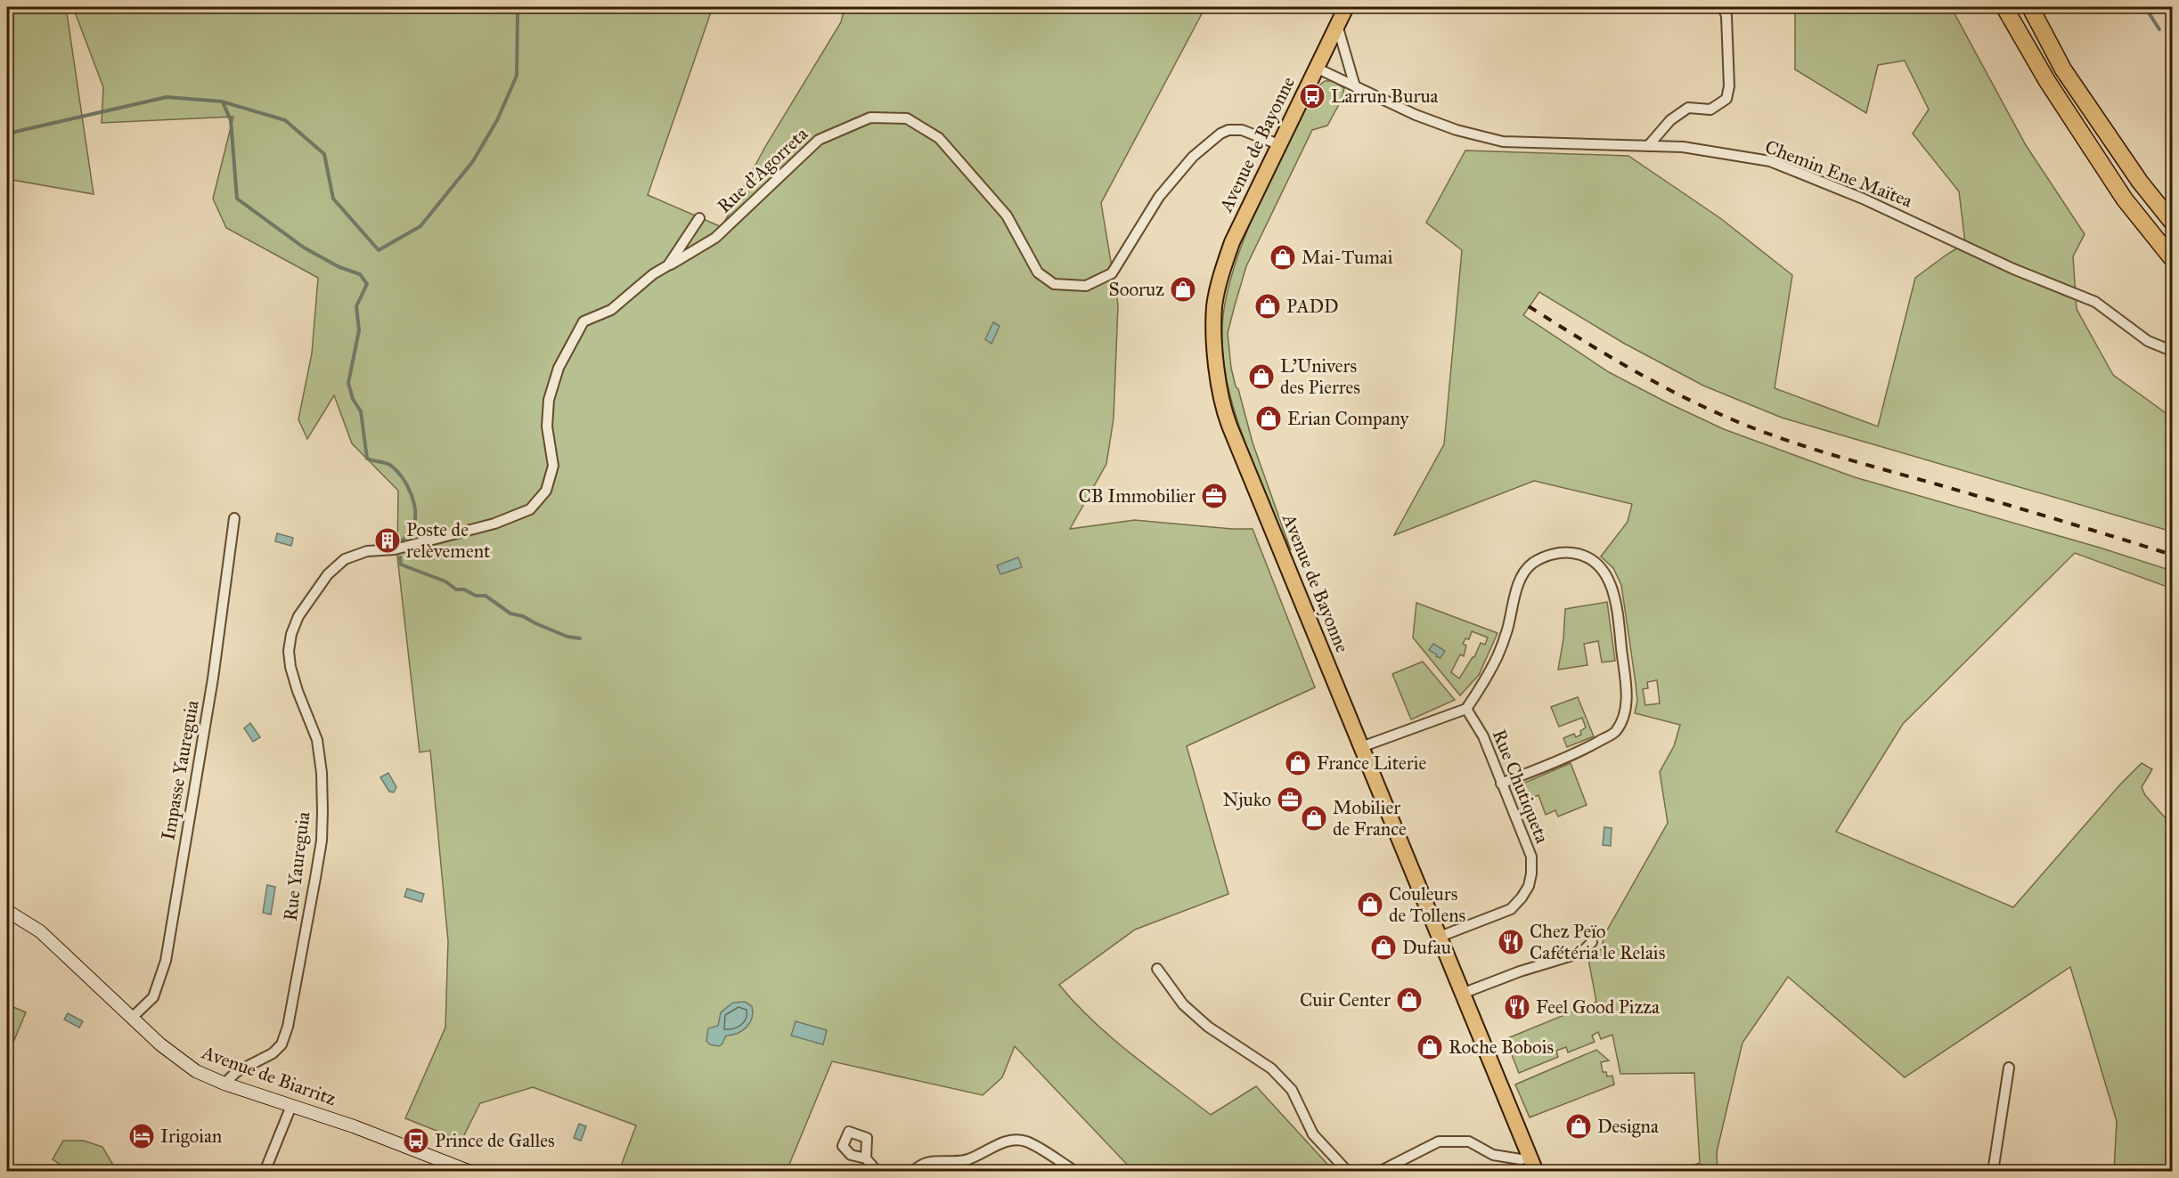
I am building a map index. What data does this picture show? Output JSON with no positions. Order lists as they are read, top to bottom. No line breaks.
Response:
{"streets":{"main road":["Avenue de Bayonne","Avenue de Biarritz"],"street":["Rue d'Agorreta","Chemin Ene Maïtea","Impasse Yaureguia","Rue Chutiqueta","Rue Yaureguia"]},"crossings":[["Avenue de Bayonne","Rue d'Agorreta"],["Avenue de Bayonne","Chemin Ene Maïtea"],["Avenue de Bayonne","Rue Chutiqueta"],["Rue d'Agorreta","Rue Yaureguia"],["Impasse Yaureguia","Avenue de Biarritz"],["Rue Yaureguia","Avenue de Biarritz"]],"places":{"bus stop":["Larrun Burua","Prince de Galles"],"shop":["Mai-Tumai","Sooruz","PADD","L'Univers des Pierres","Erian Company","France Literie","Mobilier de France","Couleurs de Tollens","Dufau","Cuir Center","Roche Bobois","Designa"],"office":["CB Immobilier","Njuko"],"building":["Poste de relèvement"],"restaurant":["Chez Peïo Cafétéria le Relais","Feel Good Pizza"],"hotel":["Irigoian"]}}
